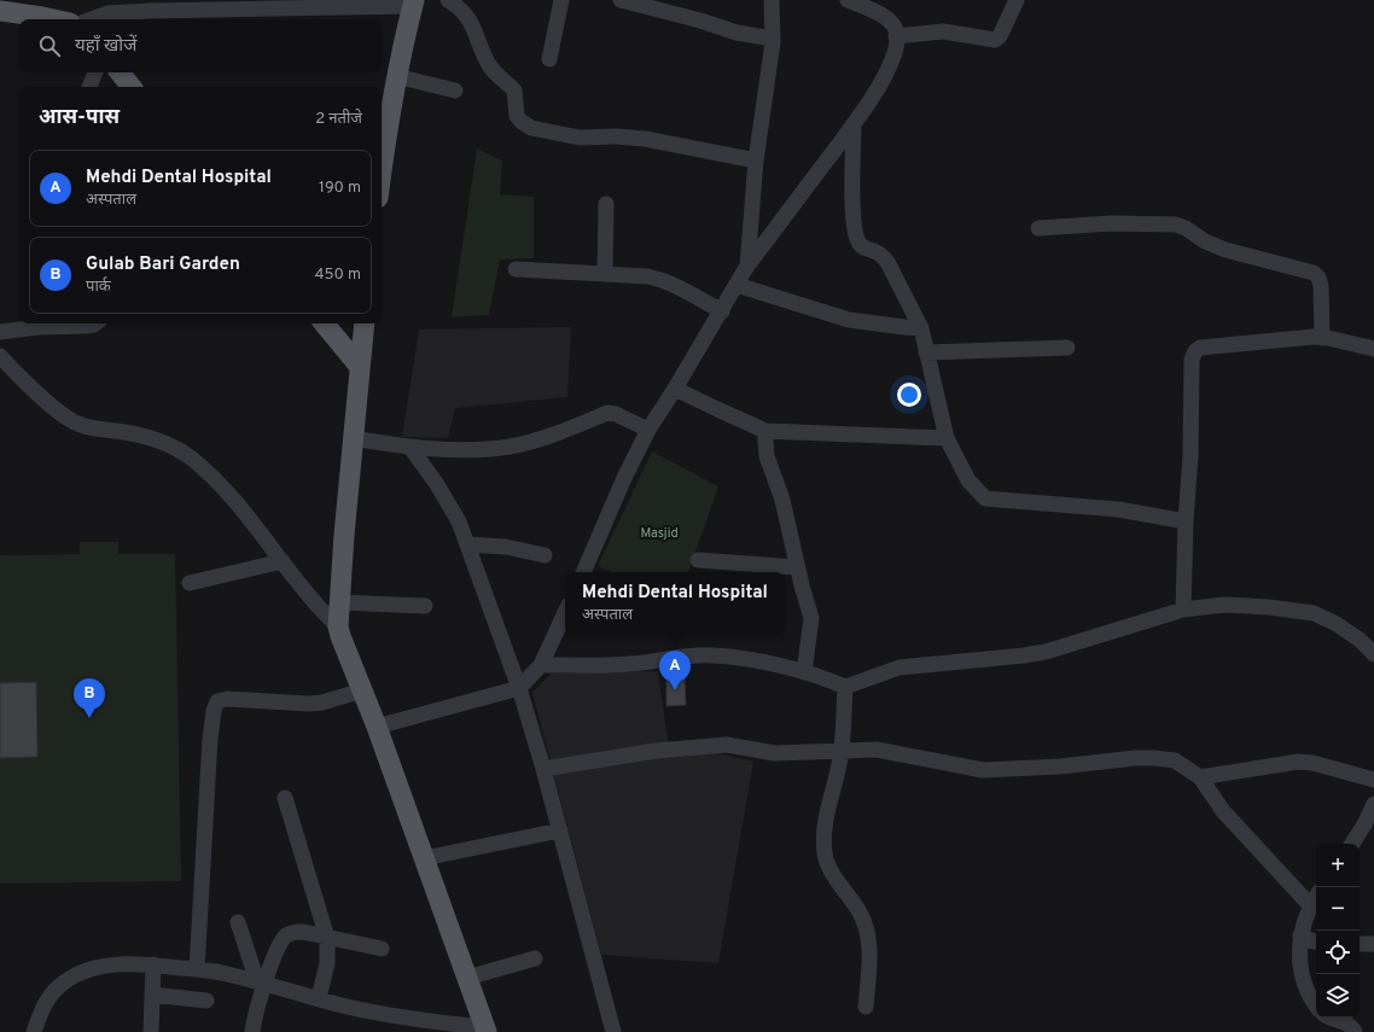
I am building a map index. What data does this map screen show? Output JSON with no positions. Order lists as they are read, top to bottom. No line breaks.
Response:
{"parks":["Masjid"],"page":{"search":"यहाँ खोजें","heading":["आस-पास","2 नतीजे"],"list":[{"mark":"A","name":"Mehdi Dental Hospital","note":"अस्पताल","value":"190 m"},{"mark":"B","name":"Gulab Bari Garden","note":"पार्क","value":"450 m"}],"popup":["Mehdi Dental Hospital","अस्पताल"],"pins":["A","B"],"map_buttons":["+","−"]}}
